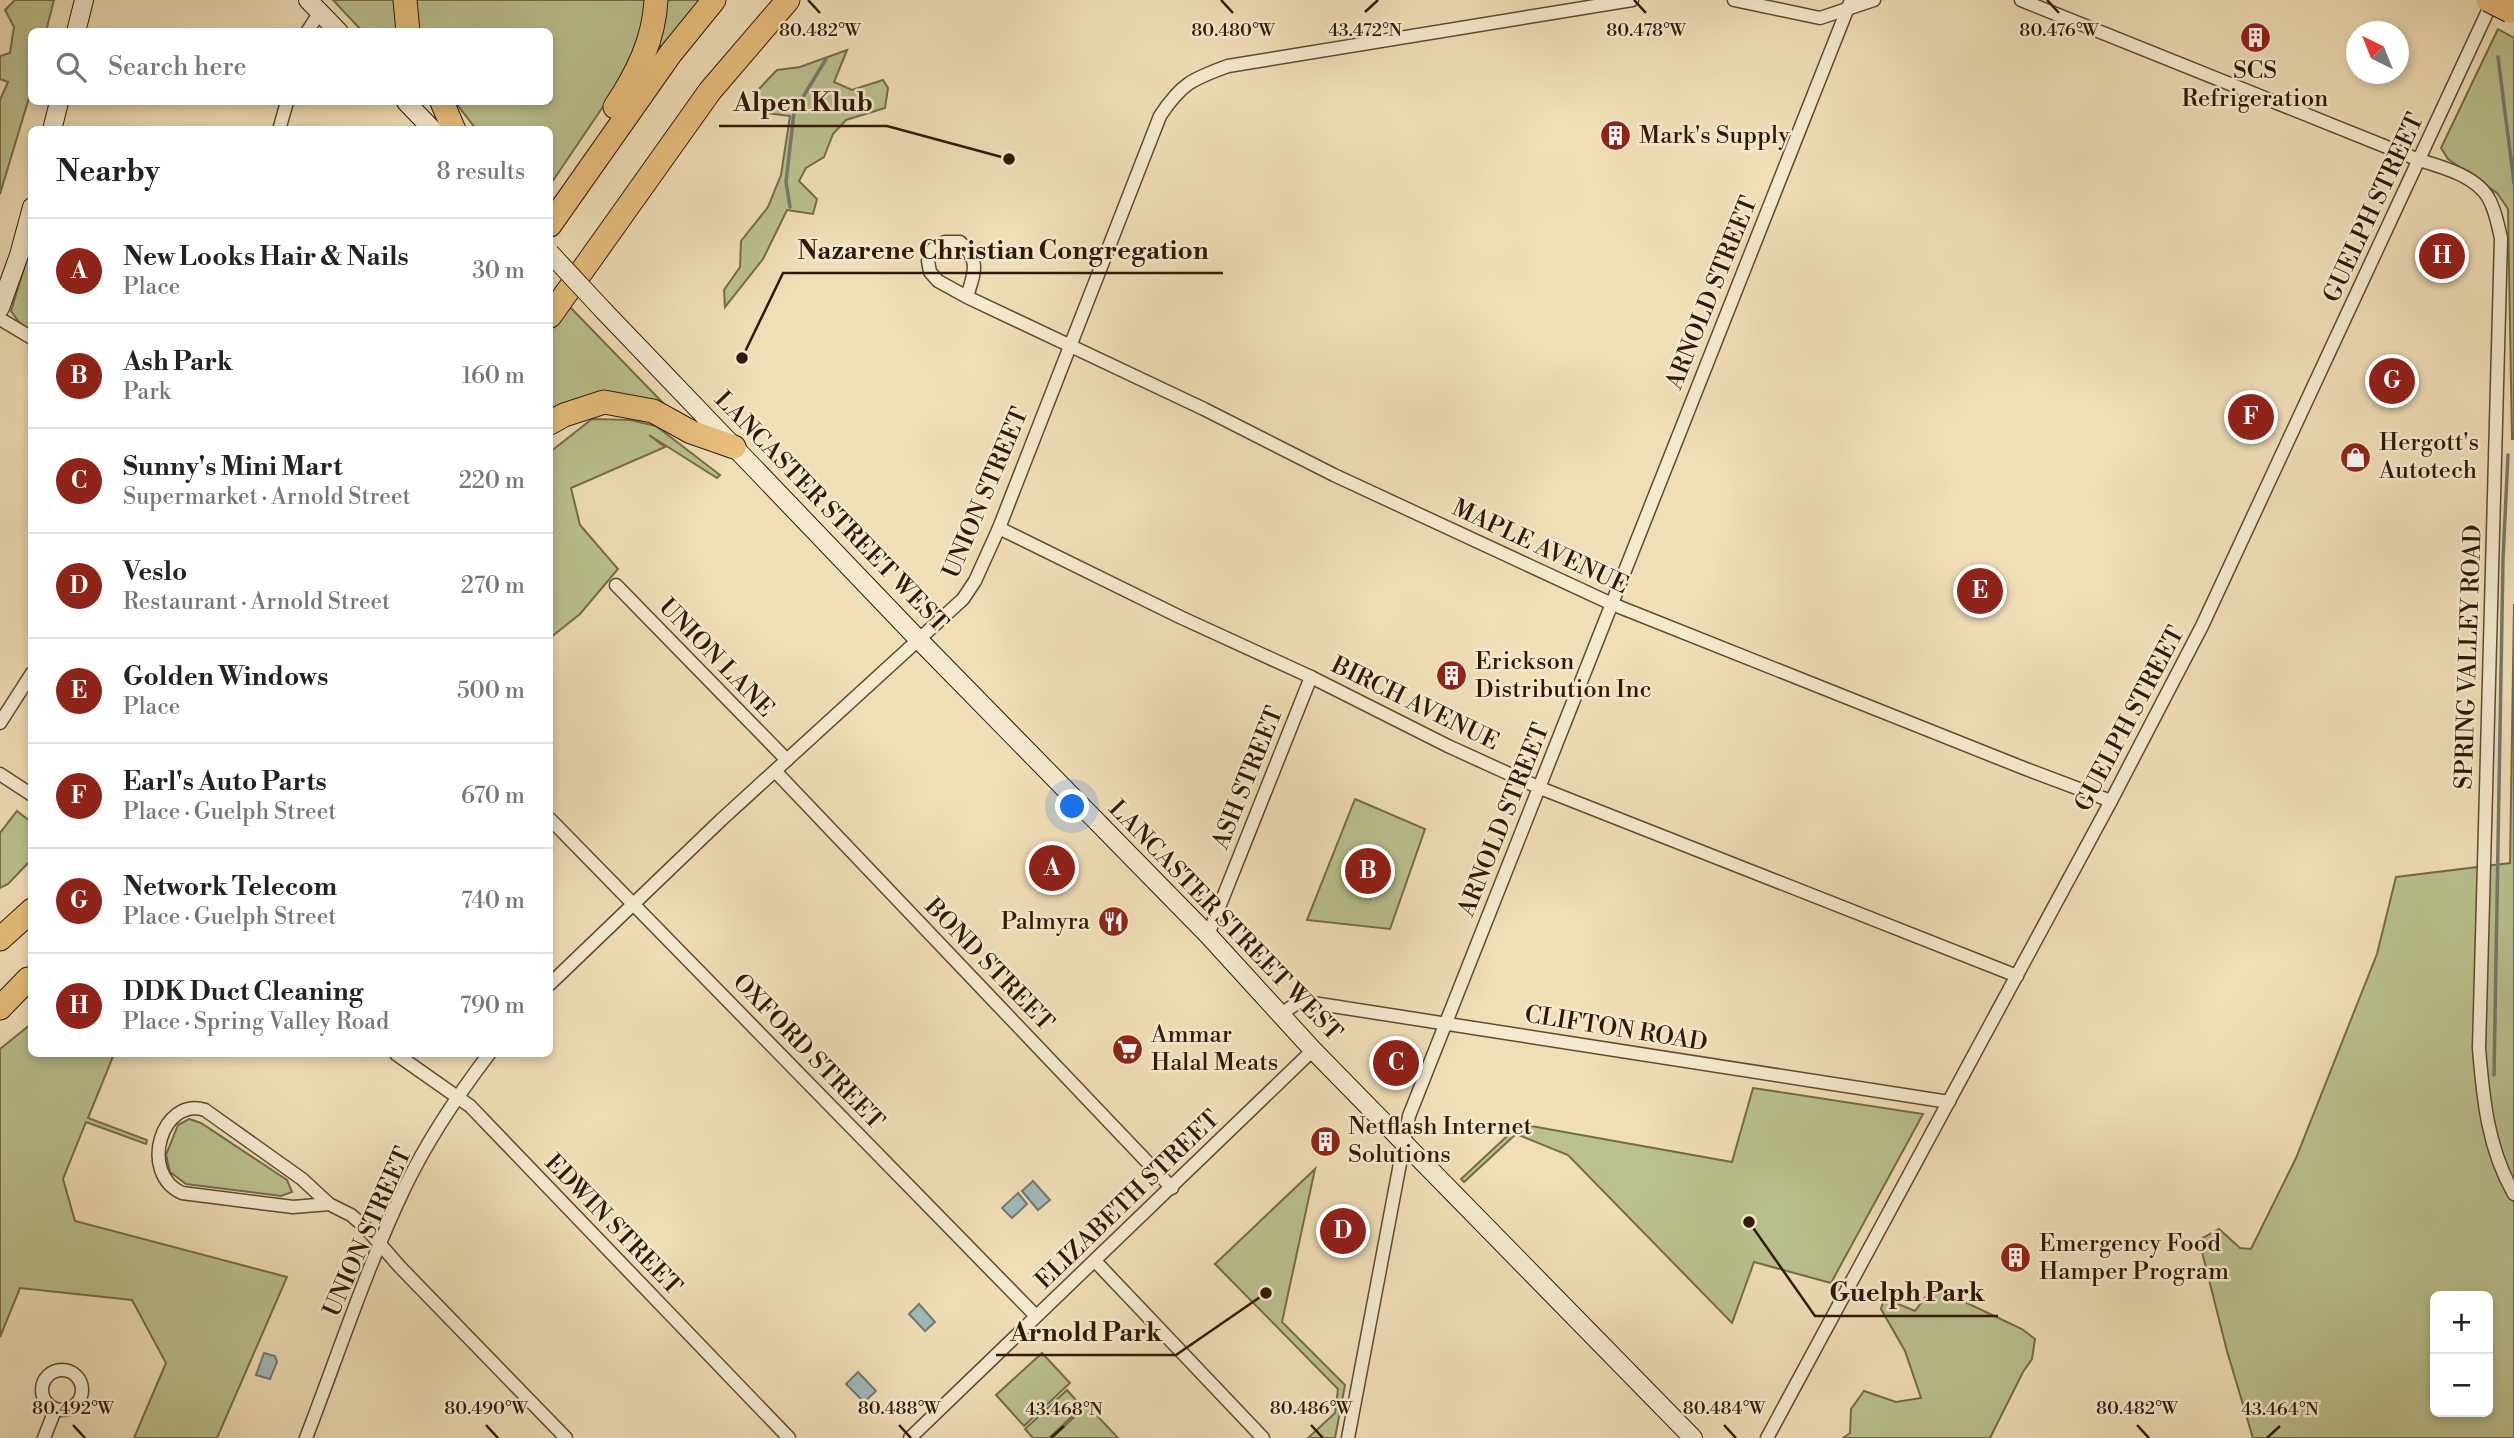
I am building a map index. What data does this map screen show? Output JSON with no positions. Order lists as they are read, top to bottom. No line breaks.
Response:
{"streets":{"main road":["LANCASTER STREET WEST"],"street":["GUELPH STREET","ARNOLD STREET","UNION STREET","MAPLE AVENUE","SPRING VALLEY ROAD","UNION LANE","BIRCH AVENUE","ASH STREET","BOND STREET","CLIFTON ROAD","OXFORD STREET","ELIZABETH STREET","EDWIN STREET"]},"crossings":[["GUELPH STREET","MAPLE AVENUE"],["GUELPH STREET","SPRING VALLEY ROAD"],["GUELPH STREET","BIRCH AVENUE"],["GUELPH STREET","CLIFTON ROAD"],["ARNOLD STREET","LANCASTER STREET WEST"],["ARNOLD STREET","MAPLE AVENUE"],["ARNOLD STREET","BIRCH AVENUE"],["ARNOLD STREET","CLIFTON ROAD"],["UNION STREET","LANCASTER STREET WEST"],["UNION STREET","MAPLE AVENUE"],["UNION STREET","UNION LANE"],["UNION STREET","BIRCH AVENUE"],["UNION STREET","BOND STREET"],["UNION STREET","OXFORD STREET"],["UNION STREET","EDWIN STREET"],["LANCASTER STREET WEST","ASH STREET"],["LANCASTER STREET WEST","CLIFTON ROAD"],["LANCASTER STREET WEST","ELIZABETH STREET"],["BIRCH AVENUE","ASH STREET"],["BOND STREET","ELIZABETH STREET"],["OXFORD STREET","ELIZABETH STREET"]],"places":{"building":["SCS Refrigeration","Mark's Supply","Erickson Distribution Inc","Netflash Internet Solutions","Emergency Food Hamper Program"],"other":["Alpen Klub","Nazarene Christian Congregation","Guelph Park","Arnold Park"],"shop":["Hergott's Autotech"],"restaurant":["Palmyra"],"supermarket":["Ammar Halal Meats"]},"north":"top left","page":{"search":"Search here","heading":["Nearby","8 results"],"list":[{"mark":"A","name":"New Looks Hair & Nails","note":"Place","value":"30 m"},{"mark":"B","name":"Ash Park","note":"Park","value":"160 m"},{"mark":"C","name":"Sunny's Mini Mart","note":"Supermarket · Arnold Street","value":"220 m"},{"mark":"D","name":"Veslo","note":"Restaurant · Arnold Street","value":"270 m"},{"mark":"E","name":"Golden Windows","note":"Place","value":"500 m"},{"mark":"F","name":"Earl's Auto Parts","note":"Place · Guelph Street","value":"670 m"},{"mark":"G","name":"Network Telecom","note":"Place · Guelph Street","value":"740 m"},{"mark":"H","name":"DDK Duct Cleaning","note":"Place · Spring Valley Road","value":"790 m"}],"pins":["H","G","F","E","A","B","C","D"],"map_buttons":["+","−"]},"coordinates":["43.472°N","80.482°W","80.480°W","80.478°W","80.476°W","80.492°W","80.490°W","80.488°W","80.486°W","80.484°W","43.468°N","43.464°N"]}
